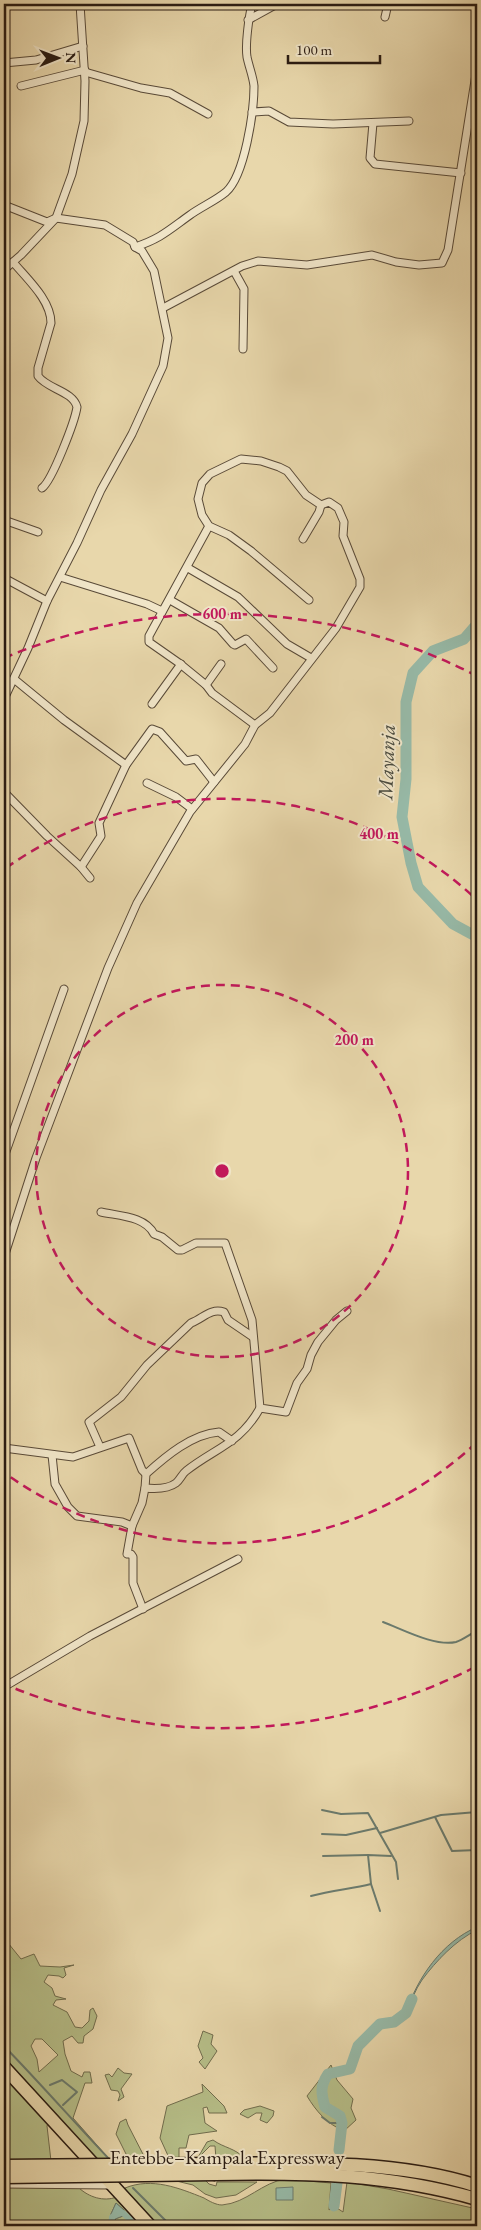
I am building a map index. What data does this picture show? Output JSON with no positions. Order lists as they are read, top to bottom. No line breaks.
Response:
{"streets":{"highway":["Entebbe–Kampala Expressway"]},"water":["Mayanja"],"scale_bar":"100 m","north":"right","rings":["600 m","400 m","200 m"]}
